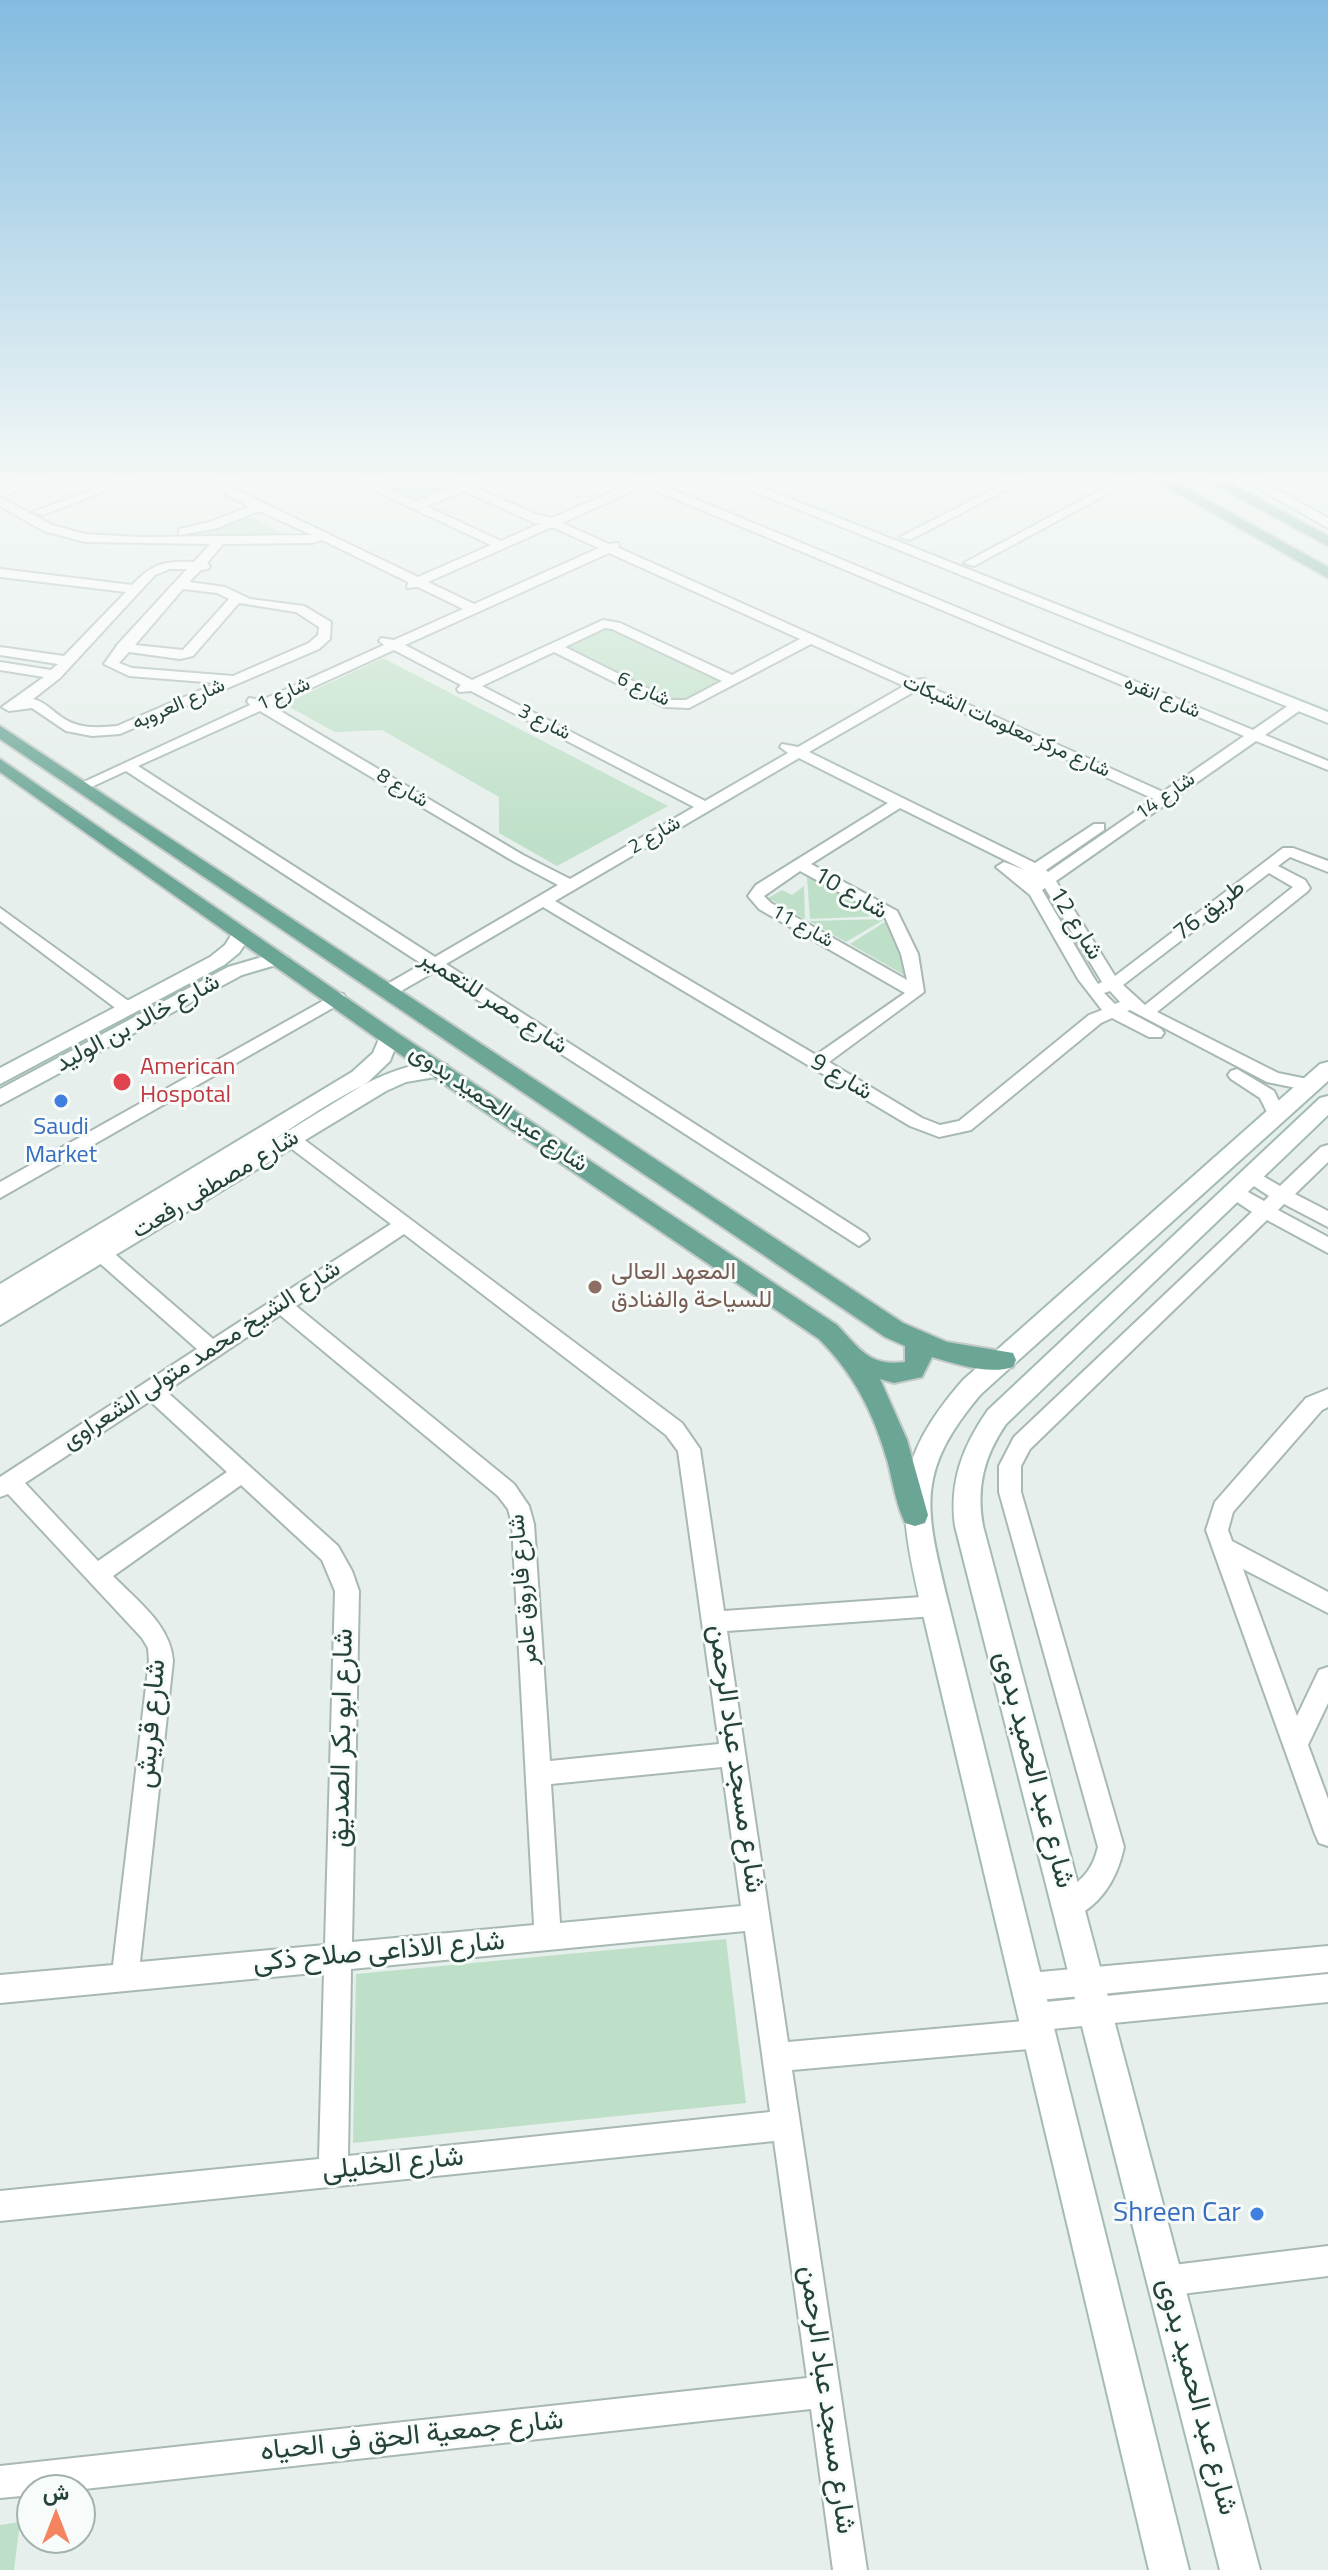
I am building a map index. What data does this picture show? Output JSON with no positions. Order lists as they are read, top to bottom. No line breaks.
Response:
{"streets":{"main road":["شارع عبد الحميد بدوى"],"street":["شارع 6","شارع 1","شارع انقره","شارع العروبه","شارع 3","شارع مركز معلومات الشبكات","شارع 8","شارع 14","شارع 2","شارع 10","طريق 76","شارع 12","شارع 11","شارع مصر للتعمير","شارع خالد بن الوليد","شارع 9","شارع مصطفى رفعت","شارع الشيخ محمد متولى الشعراوى","شارع فاروق عامر","شارع قريش","شارع ابو بكر الصديق","شارع مسجد عباد الرحمن","شارع الاذاعى صلاح ذكى","شارع الخليلى","شارع جمعية الحق فى الحياه"]},"crossings":[["شارع 1","شارع 3"],["شارع 1","شارع 8"],["شارع 1","شارع مصر للتعمير"],["شارع 1","شارع عبد الحميد بدوى"],["شارع انقره","شارع 14"],["شارع 3","شارع 2"],["شارع مركز معلومات الشبكات","شارع 14"],["شارع مركز معلومات الشبكات","شارع 2"],["شارع 8","شارع 2"],["شارع 14","شارع 12"],["شارع 2","شارع 12"],["شارع 2","شارع مصر للتعمير"],["شارع 2","شارع 9"],["شارع 2","شارع عبد الحميد بدوى"],["شارع 10","شارع 11"],["طريق 76","شارع 12"],["طريق 76","شارع 9"],["شارع 12","شارع 11"],["شارع 12","شارع 9"],["شارع 12","شارع عبد الحميد بدوى"],["شارع خالد بن الوليد","شارع عبد الحميد بدوى"],["شارع عبد الحميد بدوى","شارع مصطفى رفعت"],["شارع مصطفى رفعت","شارع مسجد عباد الرحمن"],["شارع الشيخ محمد متولى الشعراوى","شارع فاروق عامر"],["شارع الشيخ محمد متولى الشعراوى","شارع قريش"],["شارع الشيخ محمد متولى الشعراوى","شارع ابو بكر الصديق"],["شارع الشيخ محمد متولى الشعراوى","شارع مسجد عباد الرحمن"],["شارع فاروق عامر","شارع الاذاعى صلاح ذكى"],["شارع قريش","شارع الاذاعى صلاح ذكى"],["شارع ابو بكر الصديق","شارع الاذاعى صلاح ذكى"],["شارع ابو بكر الصديق","شارع الخليلى"],["شارع مسجد عباد الرحمن","شارع الاذاعى صلاح ذكى"],["شارع مسجد عباد الرحمن","شارع الخليلى"],["شارع مسجد عباد الرحمن","شارع جمعية الحق فى الحياه"]],"places":["American Hospotal","Saudi Market","المعهد العالى للسياحة والفنادق","Shreen Car"],"north":"top"}
